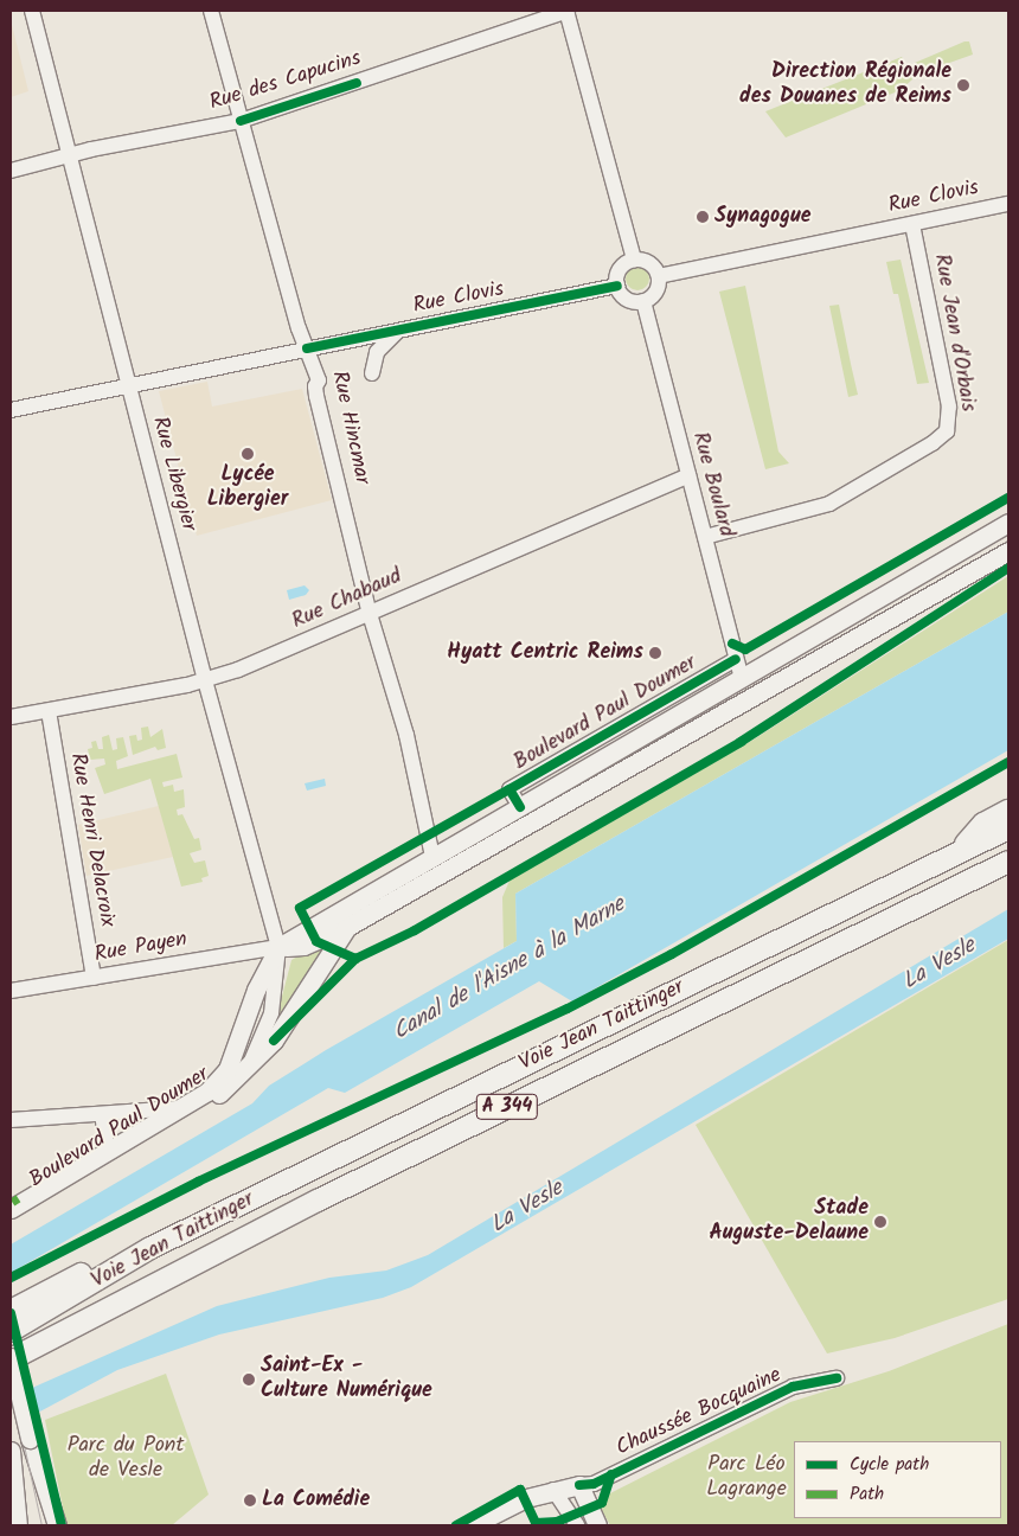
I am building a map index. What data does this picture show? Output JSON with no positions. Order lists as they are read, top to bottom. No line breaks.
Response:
{"streets":{"highway":["Voie Jean Taittinger","A 344"],"main road":["Boulevard Paul Doumer","Chaussée Bocquaine"],"street":["Rue des Capucins","Rue Clovis","Rue Jean d'Orbais","Rue Hincmar","Rue Libergier","Rue Boulard","Rue Chabaud","Rue Henri Delacroix","Rue Payen"]},"crossings":[["Rue des Capucins","Rue Hincmar"],["Rue des Capucins","Rue Libergier"],["Rue Clovis","Rue Jean d'Orbais"],["Rue Clovis","Rue Hincmar"],["Rue Clovis","Rue Libergier"],["Rue Clovis","Rue Boulard"],["Rue Jean d'Orbais","Rue Boulard"],["Rue Hincmar","Rue Chabaud"],["Rue Hincmar","Boulevard Paul Doumer"],["Rue Libergier","Rue Chabaud"],["Rue Libergier","Boulevard Paul Doumer"],["Rue Libergier","Rue Payen"],["Rue Boulard","Rue Chabaud"],["Rue Boulard","Boulevard Paul Doumer"],["Rue Chabaud","Rue Henri Delacroix"],["Boulevard Paul Doumer","Rue Payen"],["Rue Henri Delacroix","Rue Payen"]],"water":["La Vesle","Canal de l'Aisne à la Marne"],"parks":["Parc du Pont de Vesle","Parc Léo Lagrange"],"places":["Direction Régionale des Douanes de Reims","Synagogue","Lycée Libergier","Hyatt Centric Reims","Stade Auguste-Delaune","Saint-Ex - Culture Numérique","La Comédie"],"legend":["Cycle path","Path"]}
